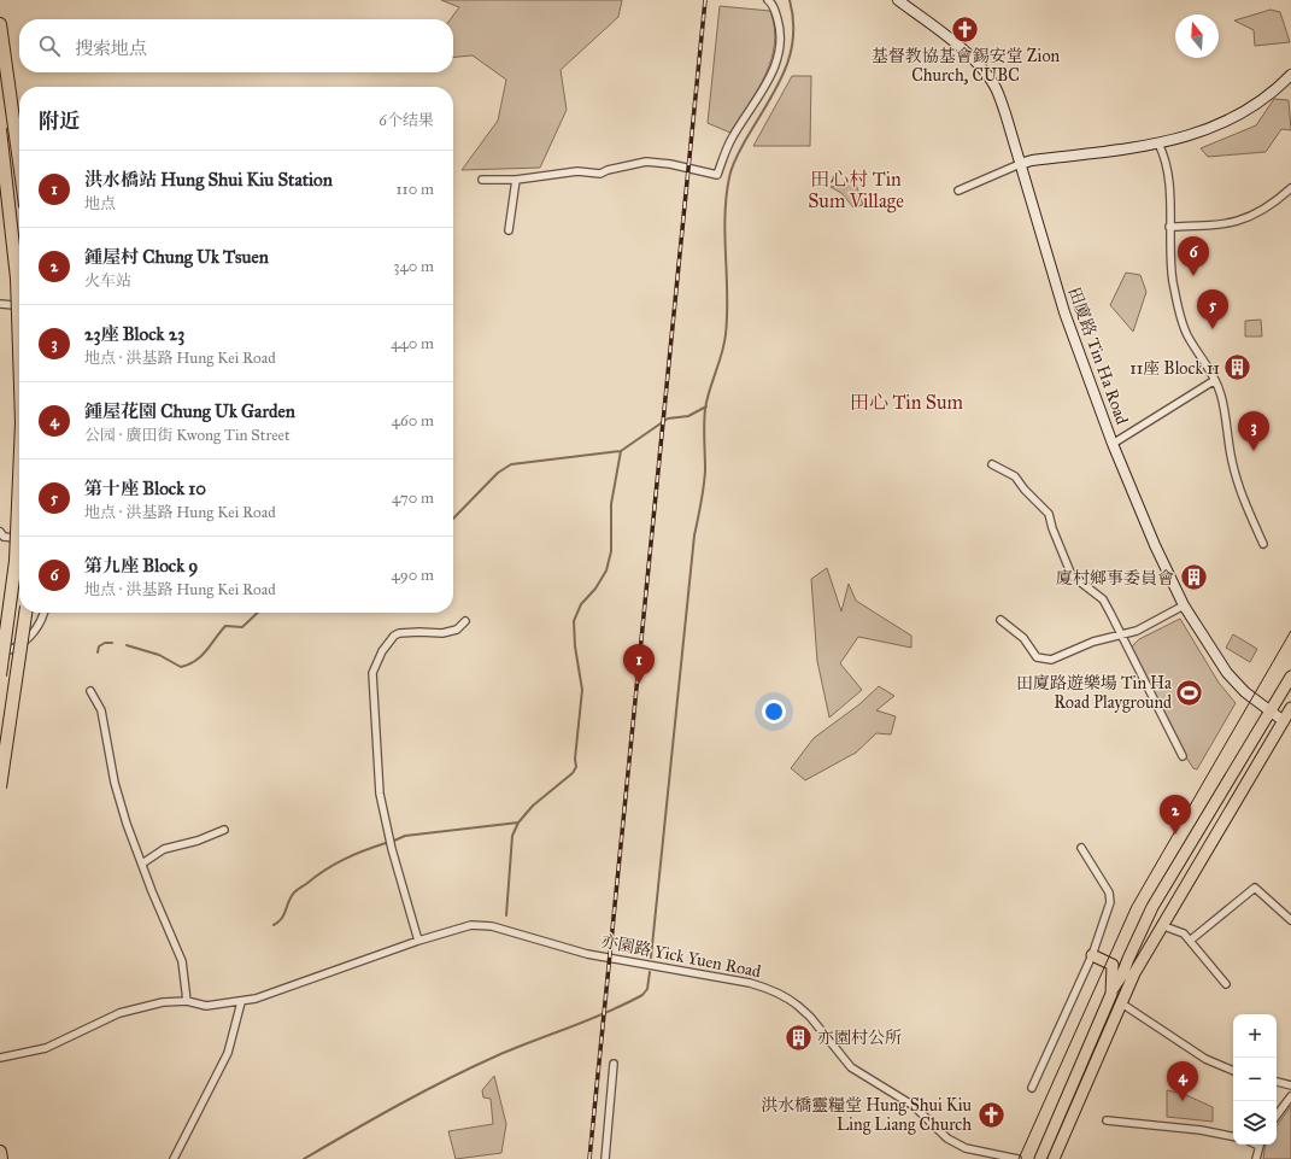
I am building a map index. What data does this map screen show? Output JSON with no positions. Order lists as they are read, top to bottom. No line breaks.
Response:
{"streets":{"street":["田廈路 Tin Ha Road","亦園路 Yick Yuen Road"]},"districts":["田心村 Tin Sum Village","田心 Tin Sum"],"places":{"church":["基督教協基會錫安堂 Zion Church, CUBC","洪水橋靈糧堂 Hung Shui Kiu Ling Liang Church"],"building":["11座 Block 11","廈村鄉事委員會","亦園村公所"],"sports":["田廈路遊樂場 Tin Ha Road Playground"]},"north":"top","page":{"search":"搜索地点","heading":["附近","6个结果"],"list":[{"mark":"1","name":"洪水橋站 Hung Shui Kiu Station","note":"地点","value":"110 m"},{"mark":"2","name":"鍾屋村 Chung Uk Tsuen","note":"火车站","value":"340 m"},{"mark":"3","name":"23座 Block 23","note":"地点 · 洪基路 Hung Kei Road","value":"440 m"},{"mark":"4","name":"鍾屋花園 Chung Uk Garden","note":"公园 · 廣田街 Kwong Tin Street","value":"460 m"},{"mark":"5","name":"第十座 Block 10","note":"地点 · 洪基路 Hung Kei Road","value":"470 m"},{"mark":"6","name":"第九座 Block 9","note":"地点 · 洪基路 Hung Kei Road","value":"490 m"}],"pins":["6","5","3","1","2","4"],"map_buttons":["+","−"]}}
